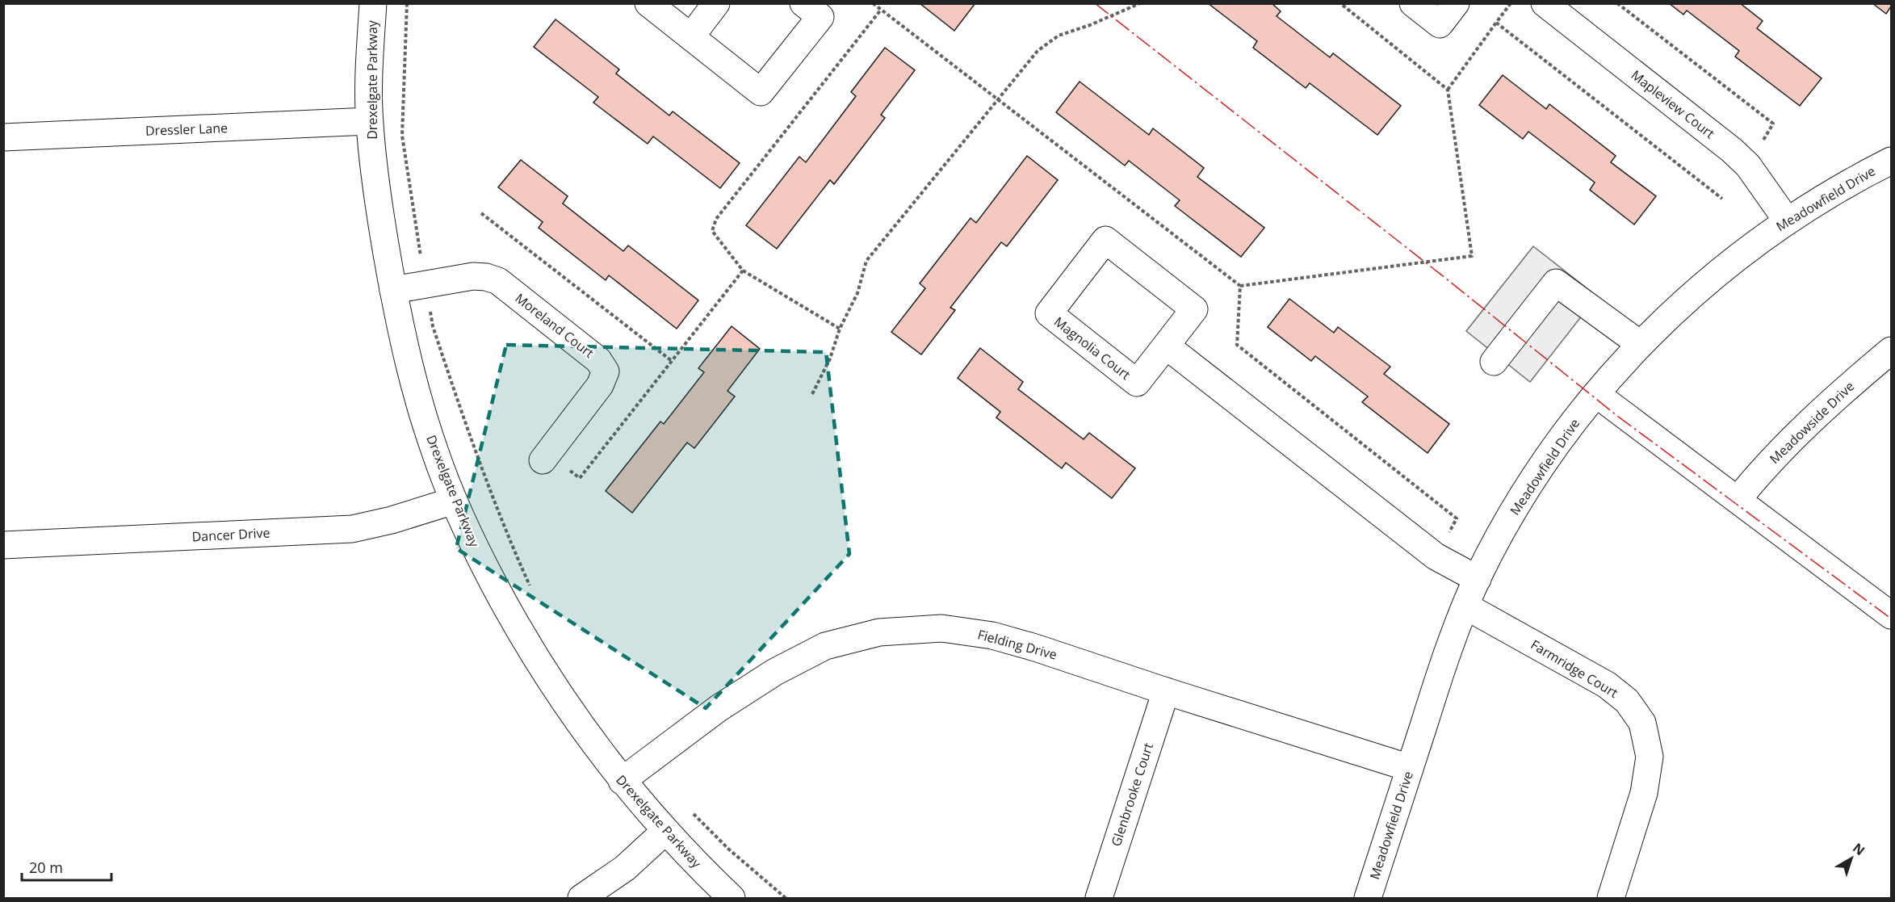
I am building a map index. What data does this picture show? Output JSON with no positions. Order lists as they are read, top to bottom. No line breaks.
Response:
{"streets":{"street":["Drexelgate Parkway","Mapleview Court","Dressler Lane","Meadowfield Drive","Moreland Court","Magnolia Court","Meadowside Drive","Dancer Drive","Fielding Drive","Farmridge Court","Glenbrooke Court"]},"crossings":[["Drexelgate Parkway","Dressler Lane"],["Drexelgate Parkway","Moreland Court"],["Drexelgate Parkway","Dancer Drive"],["Drexelgate Parkway","Fielding Drive"],["Mapleview Court","Meadowfield Drive"],["Meadowfield Drive","Fielding Drive"],["Meadowfield Drive","Farmridge Court"],["Fielding Drive","Glenbrooke Court"]],"scale_bar":"20 m","north":"top right"}
